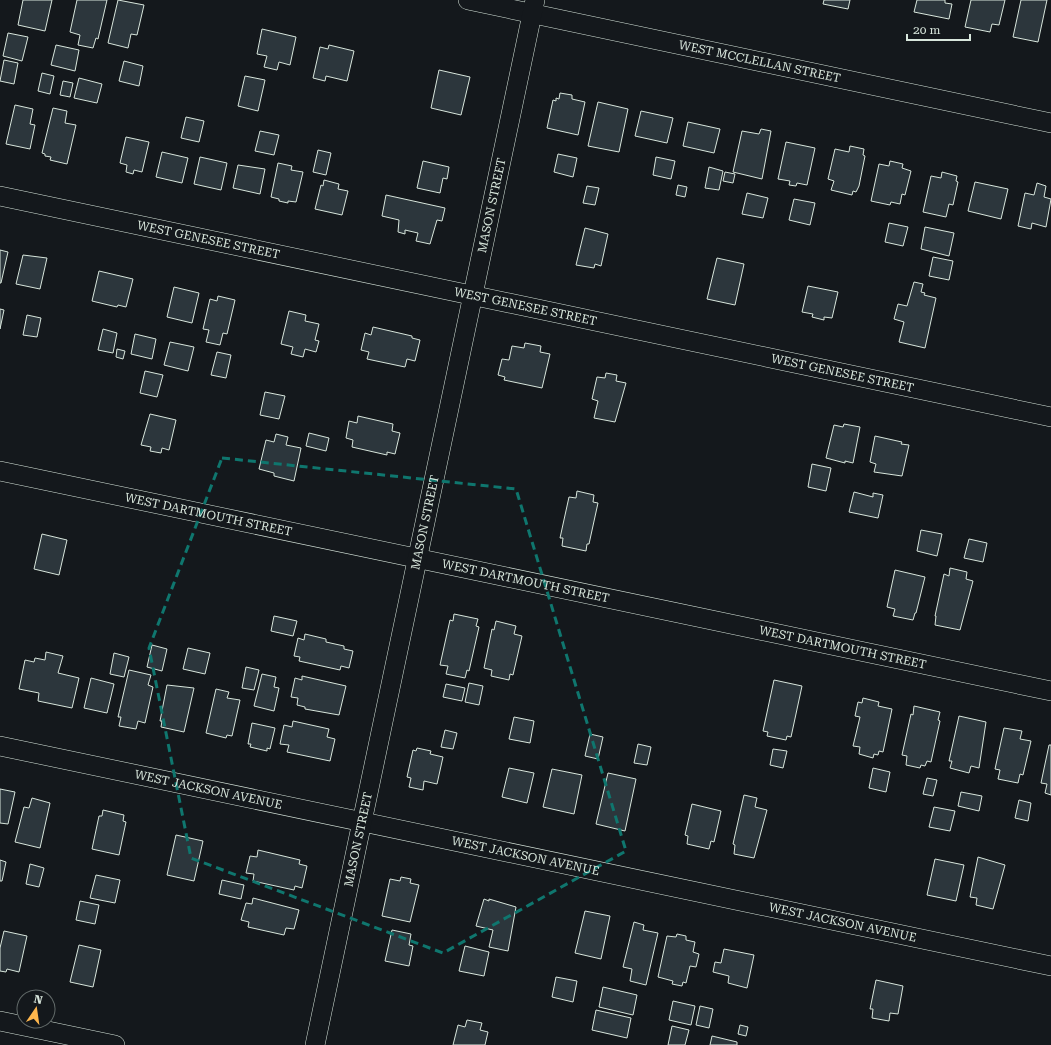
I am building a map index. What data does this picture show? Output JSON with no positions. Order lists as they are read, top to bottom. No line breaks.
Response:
{"streets":{"street":["WEST MCCLELLAN STREET","MASON STREET","WEST GENESEE STREET","WEST DARTMOUTH STREET","WEST JACKSON AVENUE"]},"crossings":[["WEST MCCLELLAN STREET","MASON STREET"],["MASON STREET","WEST GENESEE STREET"],["MASON STREET","WEST DARTMOUTH STREET"],["MASON STREET","WEST JACKSON AVENUE"]],"scale_bar":"20 m","north":"top"}
